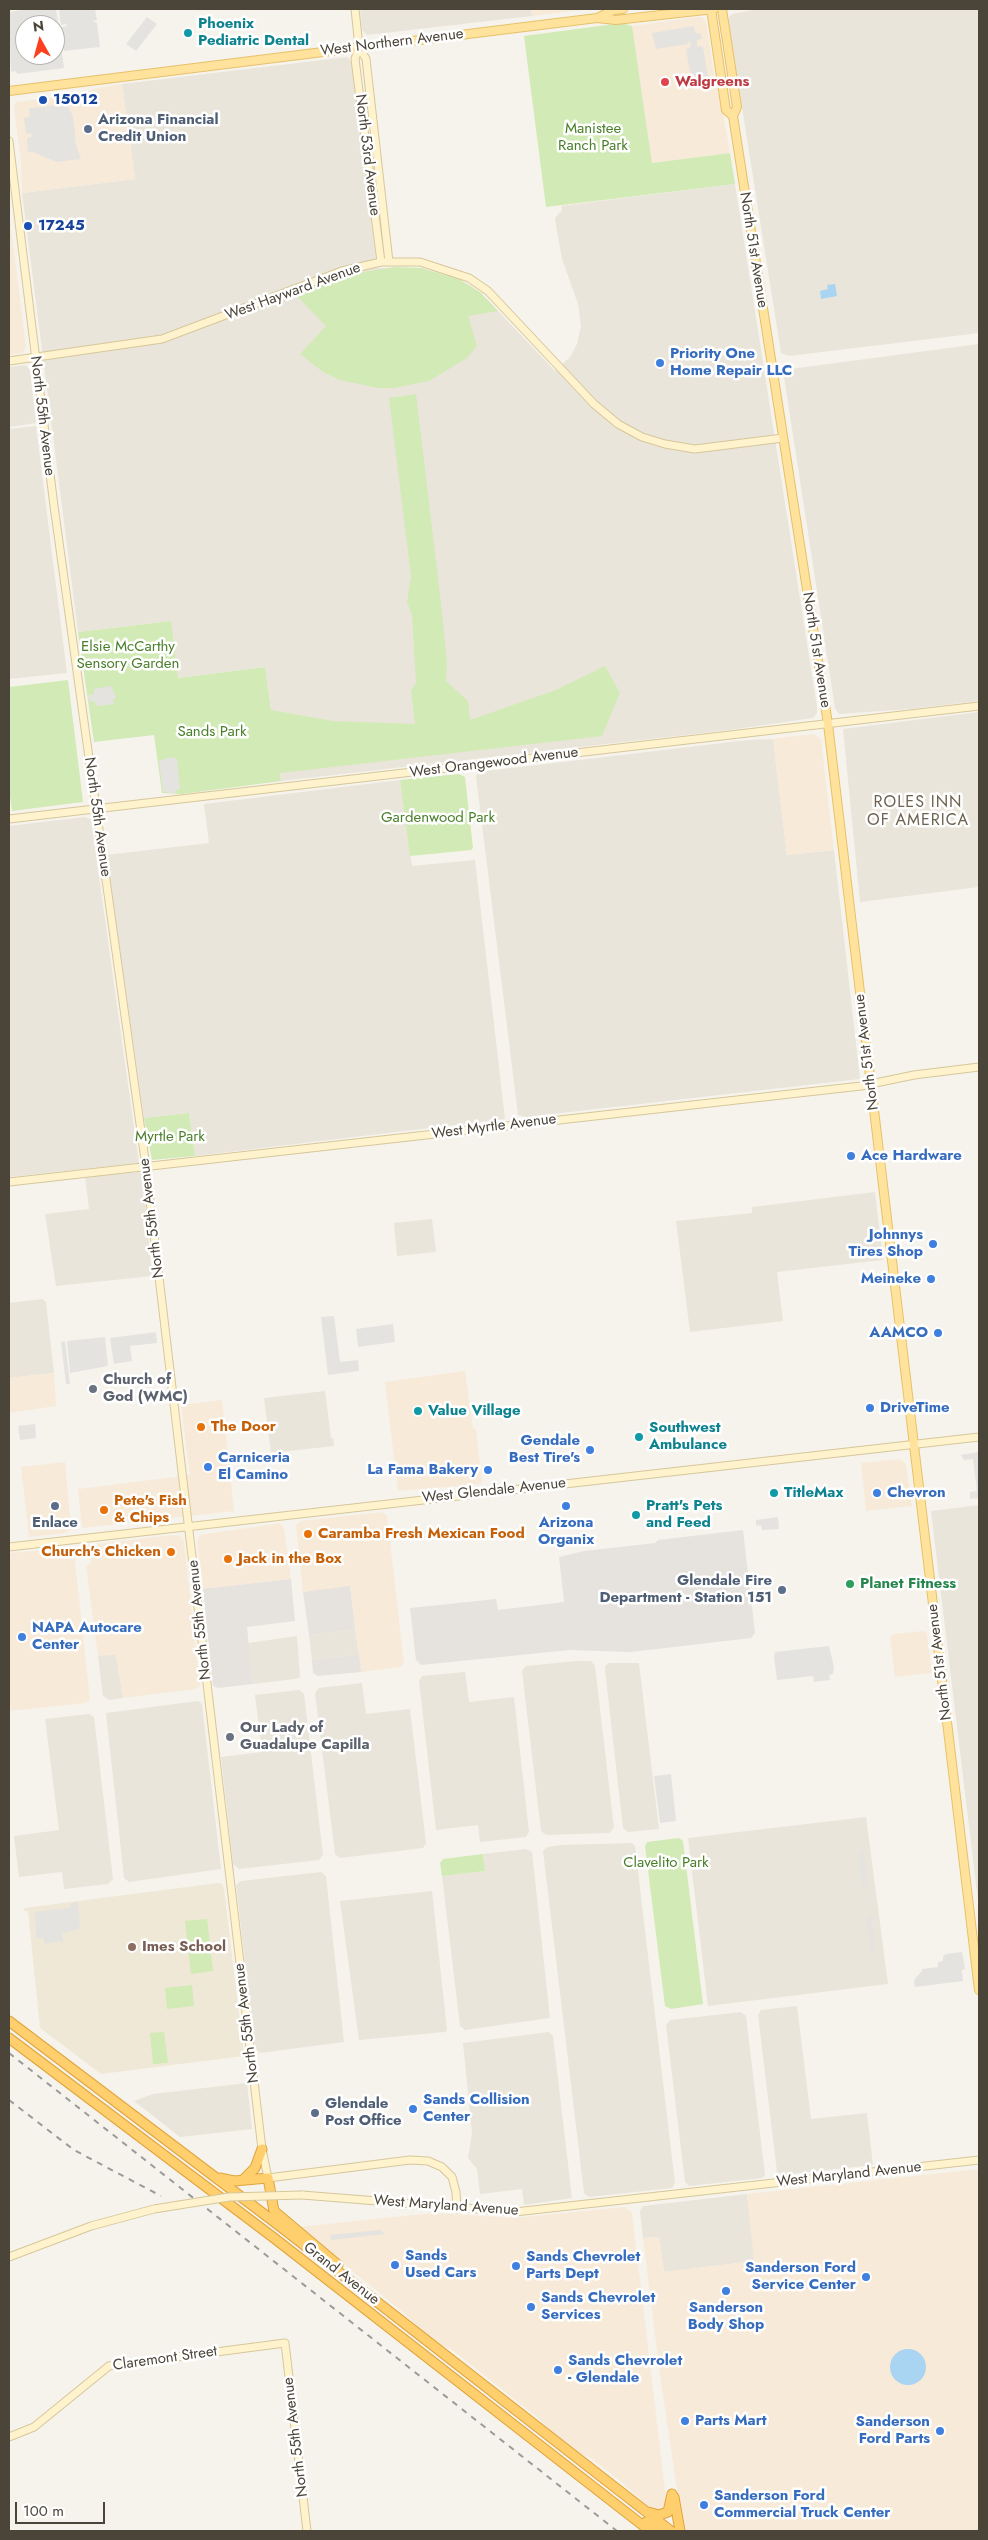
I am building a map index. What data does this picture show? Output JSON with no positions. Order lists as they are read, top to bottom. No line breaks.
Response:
{"streets":{"highway":["Grand Avenue"],"main road":["West Northern Avenue","North 51st Avenue"],"street":["North 53rd Avenue","West Hayward Avenue","North 55th Avenue","West Orangewood Avenue","West Myrtle Avenue","West Glendale Avenue","West Maryland Avenue","Claremont Street"]},"crossings":[["West Northern Avenue","North 53rd Avenue"],["West Northern Avenue","North 51st Avenue"],["North 53rd Avenue","West Hayward Avenue"],["North 51st Avenue","West Hayward Avenue"],["North 51st Avenue","West Orangewood Avenue"],["North 51st Avenue","West Myrtle Avenue"],["North 51st Avenue","West Glendale Avenue"],["West Hayward Avenue","North 55th Avenue"],["North 55th Avenue","West Orangewood Avenue"],["North 55th Avenue","West Myrtle Avenue"],["North 55th Avenue","West Glendale Avenue"],["North 55th Avenue","Claremont Street"]],"districts":["ROLES INN OF AMERICA"],"parks":["Manistee Ranch Park","Elsie McCarthy Sensory Garden","Sands Park","Gardenwood Park","Myrtle Park","Clavelito Park"],"places":["Phoenix Pediatric Dental","Walgreens","15012","Arizona Financial Credit Union","17245","Priority One Home Repair LLC","Ace Hardware","Johnnys Tires Shop","Meineke","AAMCO","Church of God (WMC)","DriveTime","Value Village","The Door","Southwest Ambulance","Gendale Best Tire's","Carniceria El Camino","La Fama Bakery","TitleMax","Chevron","Enlace","Arizona Organix","Pete's Fish & Chips","Pratt's Pets and Feed","Caramba Fresh Mexican Food","Church's Chicken","Jack in the Box","Planet Fitness","Glendale Fire Department - Station 151","NAPA Autocare Center","Our Lady of Guadalupe Capilla","Imes School","Sands Collision Center","Glendale Post Office","Sands Used Cars","Sands Chevrolet Parts Dept","Sanderson Ford Service Center","Sanderson Body Shop","Sands Chevrolet Services","Sands Chevrolet - Glendale","Parts Mart","Sanderson Ford Parts","Sanderson Ford Commercial Truck Center"],"scale_bar":"100 m","north":"top"}
